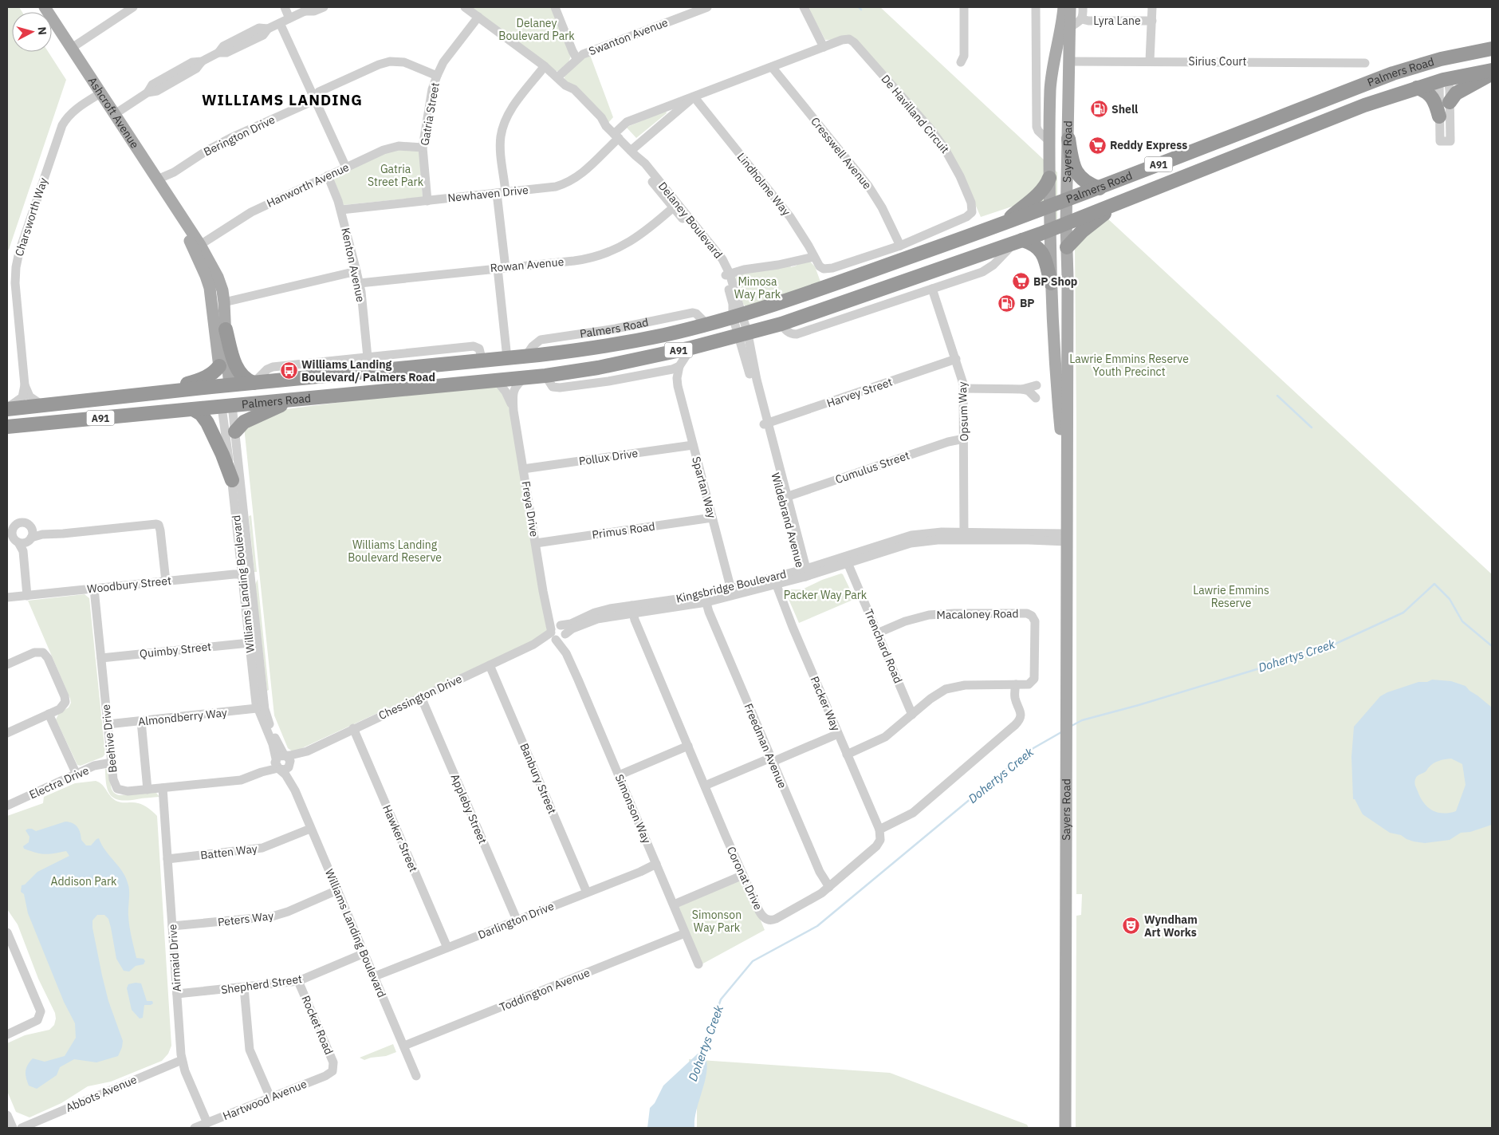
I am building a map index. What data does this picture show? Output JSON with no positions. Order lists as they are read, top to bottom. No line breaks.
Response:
{"streets":{"highway":["Palmers Road","A91"],"main road":["Ashcroft Avenue","Sayers Road"],"street":["Lyra Lane","Swanton Avenue","Sirius Court","Gatria Street","De Havilland Circuit","Berington Drive","Cresswell Avenue","Lindholme Way","Hanworth Avenue","Newhaven Drive","Charsworth Way","Delaney Boulevard","Kenton Avenue","Rowan Avenue","Harvey Street","Opsum Way","Pollux Drive","Cumulus Street","Spartan Way","Freya Drive","Wildebrand Avenue","Primus Road","Williams Landing Boulevard","Woodbury Street","Kingsbridge Boulevard","Macaloney Road","Trenchard Road","Quimby Street","Chessington Drive","Packer Way","Almondberry Way","Beehive Drive","Freedman Avenue","Banbury Street","Electra Drive","Appleby Street","Simonson Way","Hawker Street","Batten Way","Coronat Drive","Peters Way","Darlington Drive","Airmaid Drive","Shepherd Street","Toddington Avenue","Rocket Road","Abbots Avenue","Hartwood Avenue"]},"crossings":[["Swanton Avenue","Delaney Boulevard"],["Sirius Court","Sayers Road"],["Palmers Road","Ashcroft Avenue"],["Palmers Road","Sayers Road"],["Palmers Road","Delaney Boulevard"],["Palmers Road","Kenton Avenue"],["Palmers Road","Opsum Way"],["Palmers Road","Freya Drive"],["Palmers Road","Wildebrand Avenue"],["Palmers Road","Williams Landing Boulevard"],["Ashcroft Avenue","Berington Drive"],["Ashcroft Avenue","Hanworth Avenue"],["Ashcroft Avenue","Charsworth Way"],["Gatria Street","Berington Drive"],["Gatria Street","Hanworth Avenue"],["Gatria Street","Newhaven Drive"],["Gatria Street","Delaney Boulevard"],["De Havilland Circuit","Cresswell Avenue"],["De Havilland Circuit","Lindholme Way"],["De Havilland Circuit","Newhaven Drive"],["De Havilland Circuit","Delaney Boulevard"],["Sayers Road","Kingsbridge Boulevard"],["Hanworth Avenue","Kenton Avenue"],["Newhaven Drive","Delaney Boulevard"],["Newhaven Drive","Kenton Avenue"],["Delaney Boulevard","Rowan Avenue"],["Delaney Boulevard","Wildebrand Avenue"],["Kenton Avenue","Rowan Avenue"],["Harvey Street","Opsum Way"],["Harvey Street","Wildebrand Avenue"],["Opsum Way","Cumulus Street"],["Opsum Way","Kingsbridge Boulevard"],["Pollux Drive","Spartan Way"],["Pollux Drive","Freya Drive"],["Cumulus Street","Wildebrand Avenue"],["Spartan Way","Primus Road"],["Spartan Way","Kingsbridge Boulevard"],["Freya Drive","Primus Road"],["Freya Drive","Kingsbridge Boulevard"],["Freya Drive","Chessington Drive"],["Freya Drive","Simonson Way"],["Wildebrand Avenue","Kingsbridge Boulevard"],["Williams Landing Boulevard","Woodbury Street"],["Williams Landing Boulevard","Quimby Street"],["Williams Landing Boulevard","Chessington Drive"],["Williams Landing Boulevard","Almondberry Way"],["Williams Landing Boulevard","Beehive Drive"],["Williams Landing Boulevard","Batten Way"],["Williams Landing Boulevard","Peters Way"],["Williams Landing Boulevard","Darlington Drive"],["Williams Landing Boulevard","Shepherd Street"],["Williams Landing Boulevard","Toddington Avenue"],["Woodbury Street","Beehive Drive"],["Kingsbridge Boulevard","Trenchard Road"],["Kingsbridge Boulevard","Chessington Drive"],["Kingsbridge Boulevard","Packer Way"],["Kingsbridge Boulevard","Freedman Avenue"],["Kingsbridge Boulevard","Simonson Way"],["Kingsbridge Boulevard","Coronat Drive"],["Macaloney Road","Trenchard Road"],["Quimby Street","Beehive Drive"],["Chessington Drive","Beehive Drive"],["Chessington Drive","Banbury Street"],["Chessington Drive","Appleby Street"],["Chessington Drive","Simonson Way"],["Chessington Drive","Hawker Street"],["Packer Way","Coronat Drive"],["Almondberry Way","Beehive Drive"],["Beehive Drive","Electra Drive"],["Beehive Drive","Airmaid Drive"],["Freedman Avenue","Coronat Drive"],["Banbury Street","Darlington Drive"],["Appleby Street","Darlington Drive"],["Simonson Way","Darlington Drive"],["Simonson Way","Toddington Avenue"],["Hawker Street","Darlington Drive"],["Batten Way","Airmaid Drive"],["Peters Way","Airmaid Drive"],["Airmaid Drive","Shepherd Street"],["Airmaid Drive","Abbots Avenue"],["Airmaid Drive","Hartwood Avenue"],["Shepherd Street","Rocket Road"],["Rocket Road","Hartwood Avenue"]],"districts":["WILLIAMS LANDING"],"water":["Dohertys Creek"],"parks":["Delaney Boulevard Park","Gatria Street Park","Mimosa Way Park","Lawrie Emmins Reserve Youth Precinct","Williams Landing Boulevard Reserve","Lawrie Emmins Reserve","Packer Way Park","Addison Park","Simonson Way Park"],"places":{"fuel station":["Shell","BP"],"supermarket":["Reddy Express","BP Shop"],"bus stop":["Williams Landing Boulevard/ Palmers Road"],"theatre":["Wyndham Art Works"]},"north":"right"}
